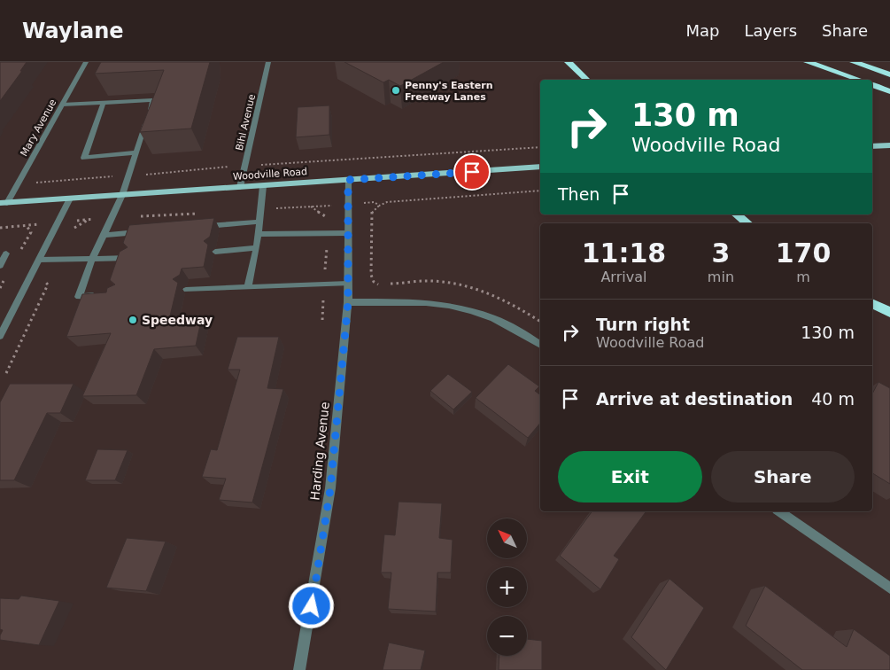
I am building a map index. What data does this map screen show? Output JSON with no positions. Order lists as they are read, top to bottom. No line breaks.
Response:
{"streets":{"main road":["Woodville Road"],"street":["Bihl Avenue","Mary Avenue","Harding Avenue"]},"crossings":[["Bihl Avenue","Woodville Road"],["Mary Avenue","Woodville Road"],["Woodville Road","Harding Avenue"]],"places":["Penny's Eastern Freeway Lanes","Speedway"],"north":"top left","page":{"header":"Waylane","nav":["Map","Layers","Share"],"turn":["130 m","Woodville Road"],"then":"Then","eta":["11:18","Arrival","3","min","170","m"],"list":[{"name":"Turn right","note":"Woodville Road","value":"130 m"},{"name":"Arrive at destination","value":"40 m"}],"buttons":["Exit","Share"],"map_buttons":["+","−"]}}
